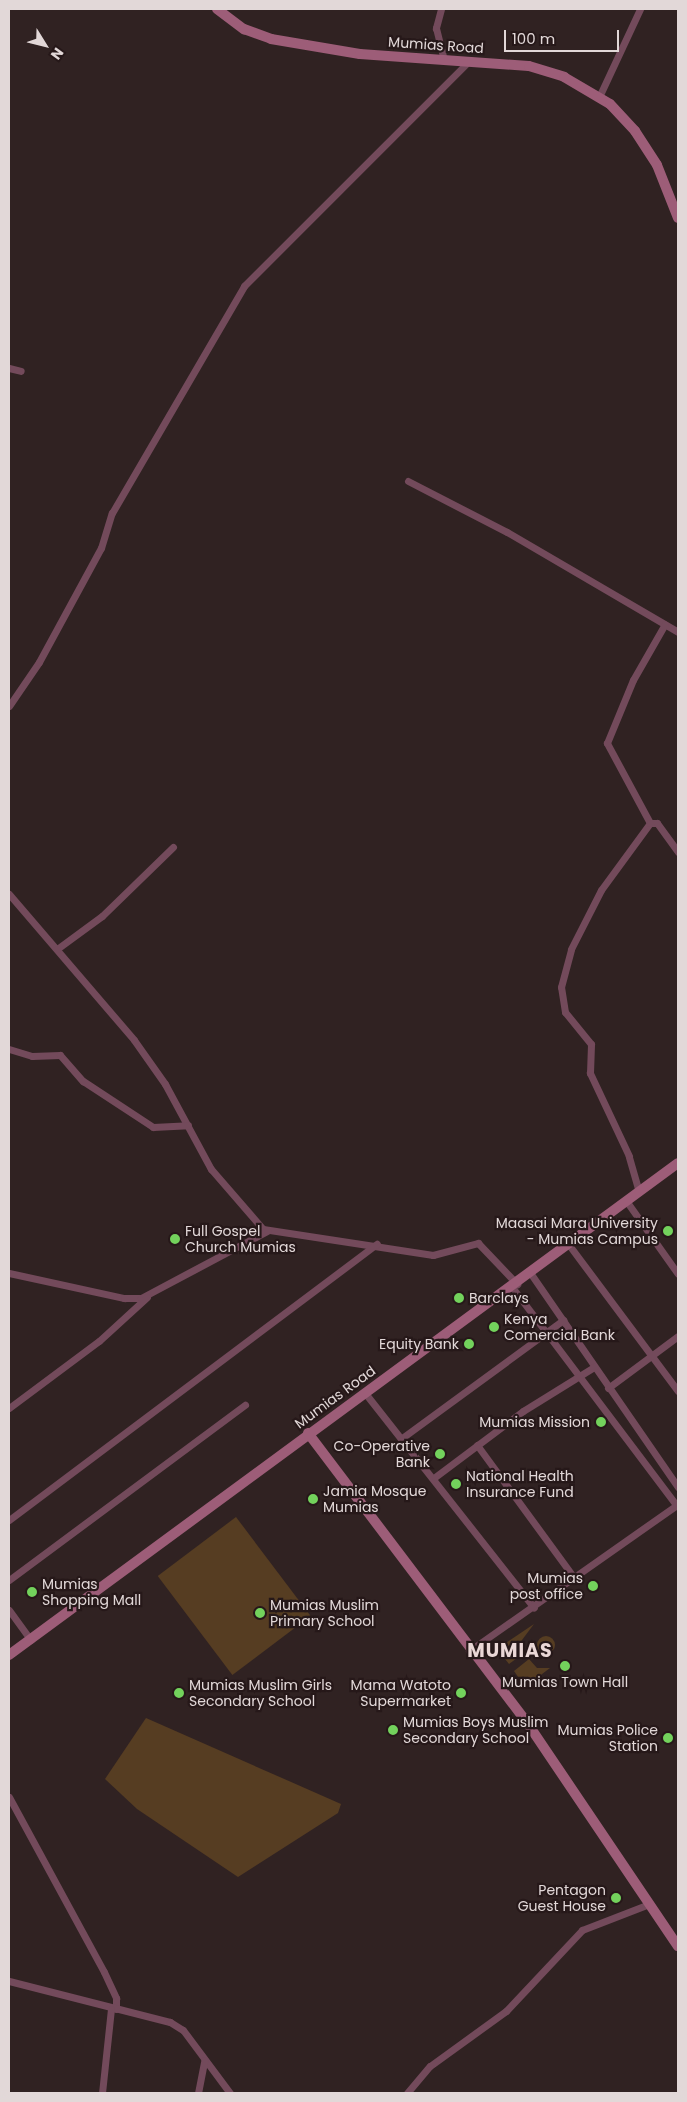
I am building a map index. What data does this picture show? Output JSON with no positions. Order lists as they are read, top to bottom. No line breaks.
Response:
{"streets":{"street":["Mumias Road"]},"districts":["MUMIAS"],"places":["Maasai Mara University - Mumias Campus","Full Gospel Church Mumias","Barclays","Kenya Comercial Bank","Equity Bank","Mumias Mission","Co-Operative Bank","National Health Insurance Fund","Jamia Mosque Mumias","Mumias post office","Mumias Shopping Mall","Mumias Muslim Primary School","Mumias Town Hall","Mumias Muslim Girls Secondary School","Mama Watoto Supermarket","Mumias Boys Muslim Secondary School","Mumias Police Station","Pentagon Guest House"],"scale_bar":"100 m","north":"bottom right"}
